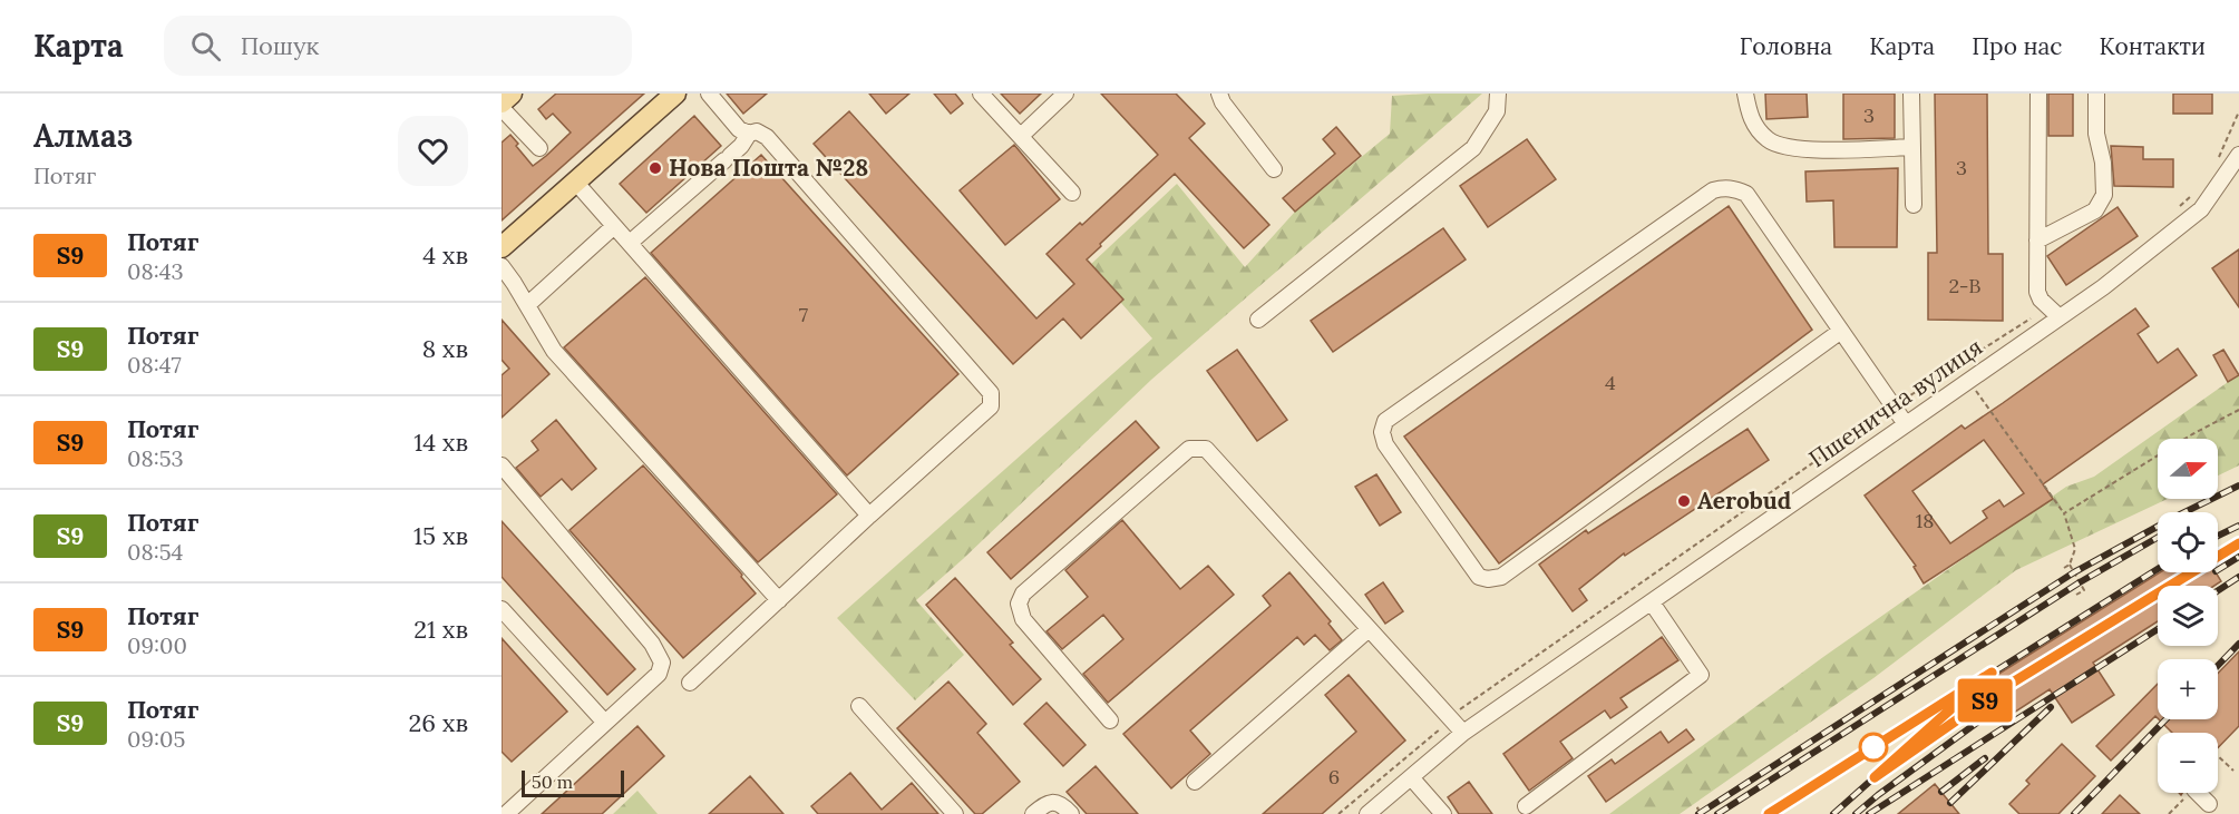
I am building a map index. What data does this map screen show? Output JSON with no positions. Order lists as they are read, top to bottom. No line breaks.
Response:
{"streets":{"street":["Пшенична вулиця"]},"places":["Нова Пошта №28","Aerobud"],"house_numbers":["3","3","2-В","7","4","18","6"],"scale_bar":"50 m","north":"right","page":{"header":"Карта","search":"Пошук","nav":["Головна","Карта","Про нас","Контакти"],"heading":["Алмаз","Потяг"],"on_map":"S9","list":[{"mark":"S9","name":"Потяг","note":"08:43","value":"4 хв"},{"mark":"S9","name":"Потяг","note":"08:47","value":"8 хв"},{"mark":"S9","name":"Потяг","note":"08:53","value":"14 хв"},{"mark":"S9","name":"Потяг","note":"08:54","value":"15 хв"},{"mark":"S9","name":"Потяг","note":"09:00","value":"21 хв"},{"mark":"S9","name":"Потяг","note":"09:05","value":"26 хв"}],"map_buttons":["+","−"],"scale":"50 m"}}
